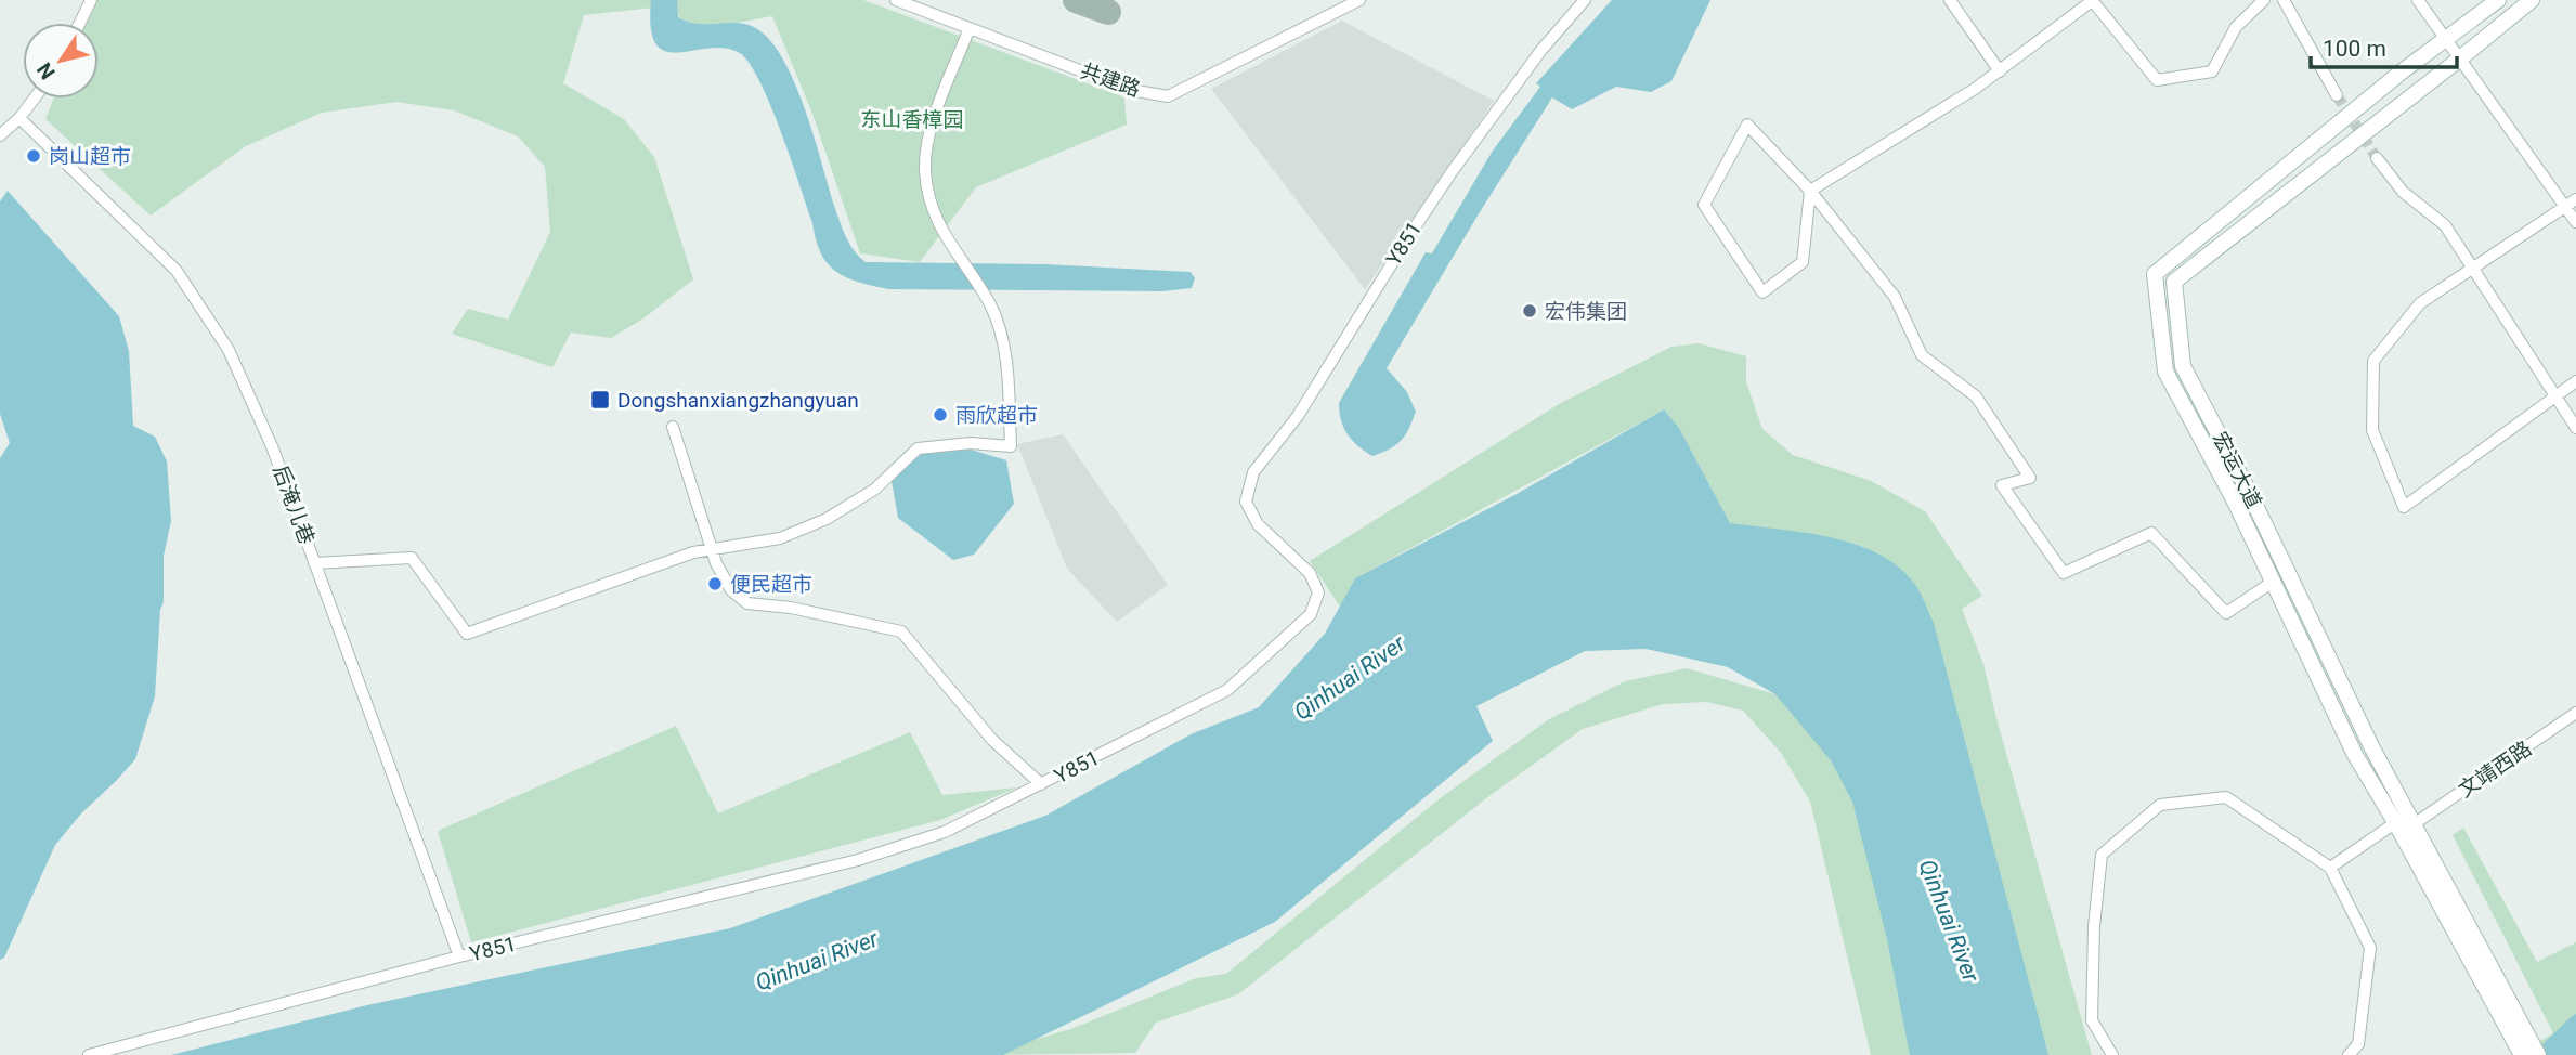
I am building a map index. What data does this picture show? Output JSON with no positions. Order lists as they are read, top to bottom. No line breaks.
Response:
{"streets":{"main road":["宏运大道"],"street":["共建路","Y851","后淹儿巷","文靖西路"]},"crossings":[["Y851","后淹儿巷"],["宏运大道","文靖西路"]],"water":["Qinhuai River"],"parks":["东山香樟园"],"places":{"other":["岗山超市","宏伟集团","雨欣超市","便民超市"],"transit":["Dongshanxiangzhangyuan"]},"scale_bar":"100 m","north":"bottom left"}
